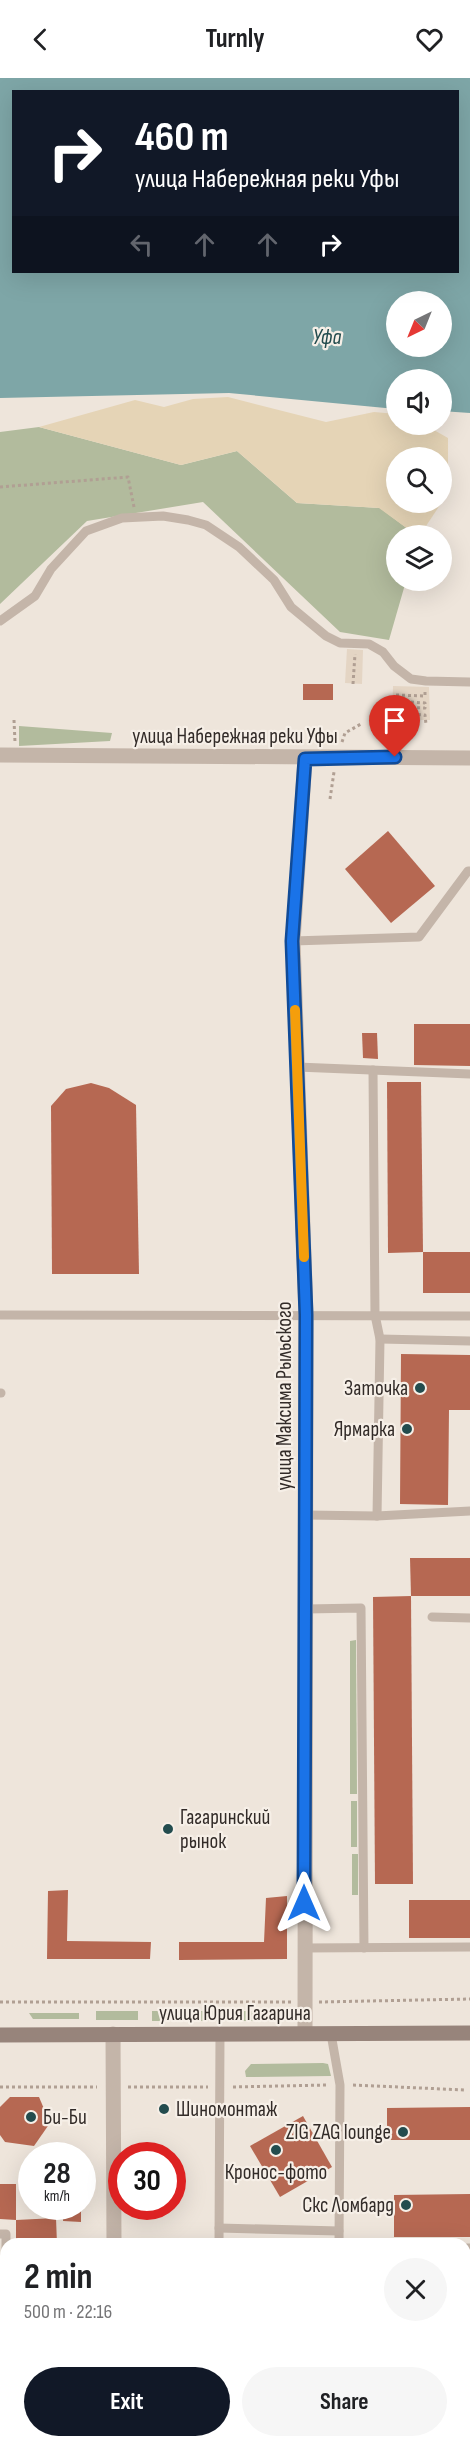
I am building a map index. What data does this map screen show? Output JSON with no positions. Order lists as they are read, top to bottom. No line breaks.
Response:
{"streets":{"main road":["улица Юрия Гагарина"],"street":["улица Набережная реки Уфы","улица Максима Рыльского"]},"crossings":[["улица Набережная реки Уфы","улица Максима Рыльского"],["улица Максима Рыльского","улица Юрия Гагарина"]],"water":["Уфа"],"places":["Заточка","Ярмарка","Гагаринский рынок","Шиномонтаж","Би-Би","ZIG ZAG lounge","Кронос-фото","Скс Ломбард"],"north":"bottom left","page":{"header":"Turnly","turn":["460 m","улица Набережная реки Уфы"],"speed":"28 km/h","limit":"30","heading":["2 min","500 m · 22:16"],"buttons":["Exit","Share"]}}
